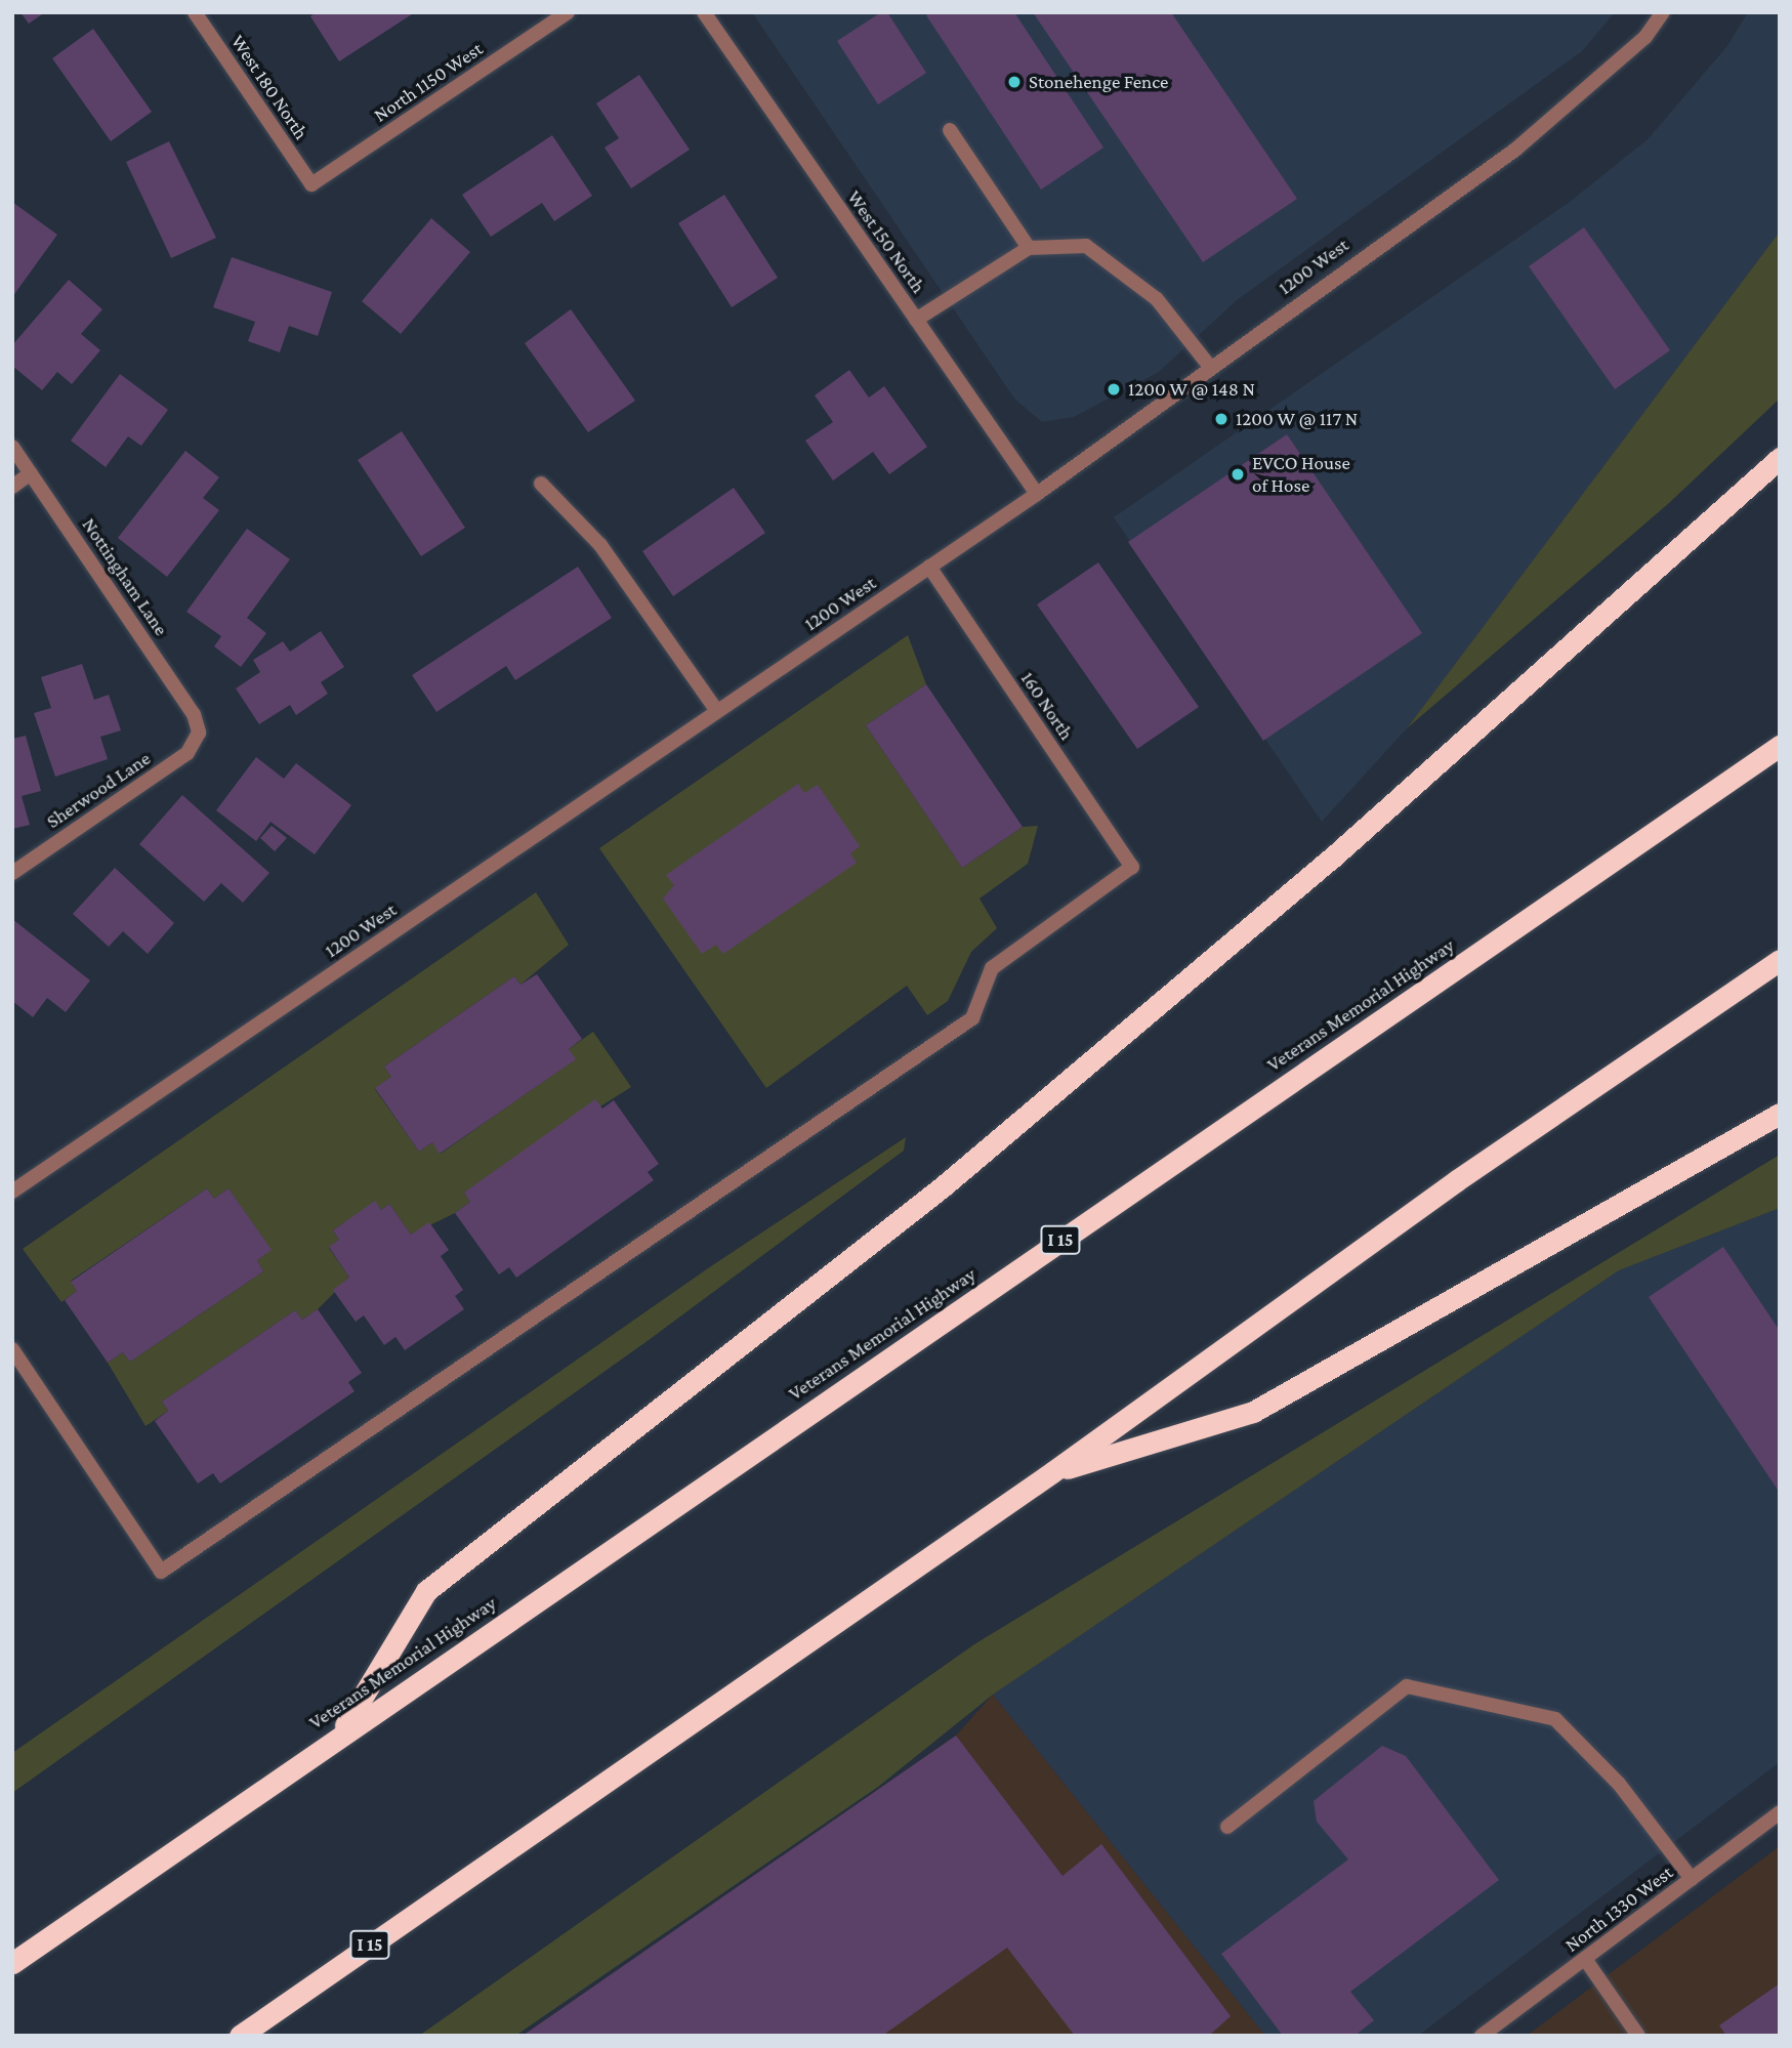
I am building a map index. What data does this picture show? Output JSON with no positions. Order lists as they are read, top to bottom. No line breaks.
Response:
{"streets":{"highway":["Veterans Memorial Highway","I 15"],"street":["North 1150 West","West 180 North","West 150 North","1200 West","Nottingham Lane","160 North","Sherwood Lane","North 1330 West"]},"crossings":[["North 1150 West","West 180 North"],["West 150 North","1200 West"],["1200 West","160 North"],["Nottingham Lane","Sherwood Lane"]],"places":["Stonehenge Fence","1200 W @ 148 N","1200 W @ 117 N","EVCO House of Hose"]}
